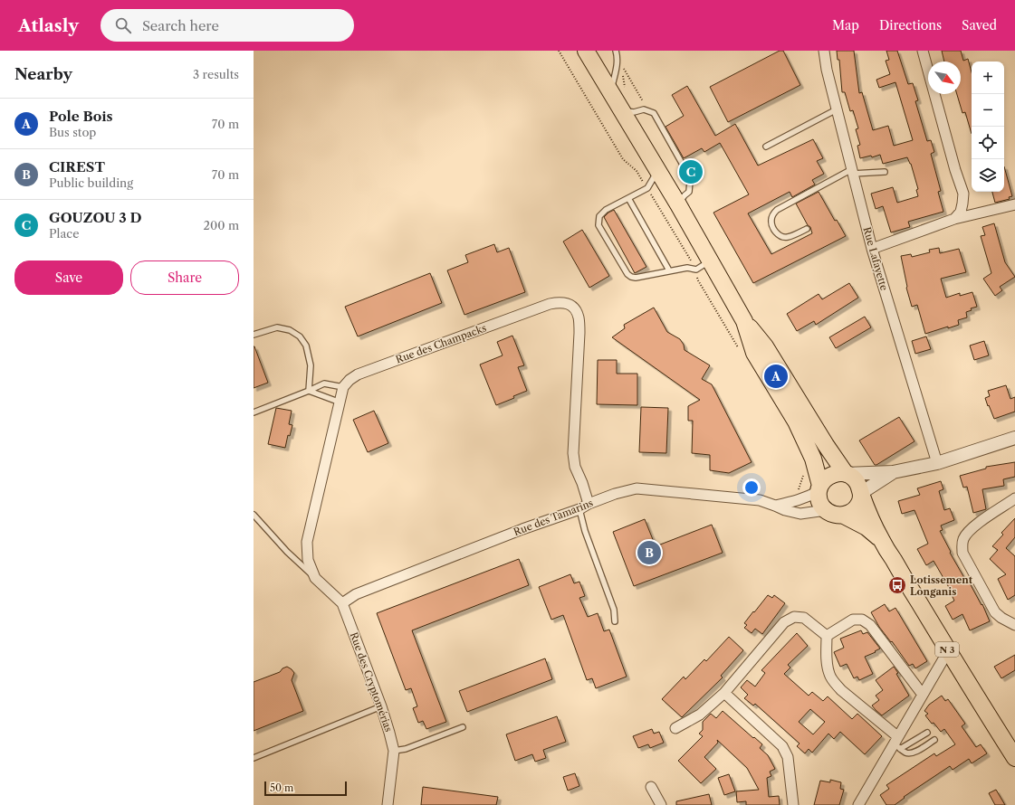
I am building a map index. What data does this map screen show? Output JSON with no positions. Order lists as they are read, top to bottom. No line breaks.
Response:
{"streets":{"main road":["N 3"],"street":["Rue Lafayette","Rue des Champacks","Rue des Tamarins","Rue des Cryptomérias"]},"crossings":[["Rue des Champacks","Rue des Tamarins"],["Rue des Tamarins","N 3"],["Rue des Tamarins","Rue des Cryptomérias"]],"places":{"bus stop":["Lotissement Longanis"]},"scale_bar":"50 m","north":"bottom right","page":{"header":"Atlasly","search":"Search here","nav":["Map","Directions","Saved"],"heading":["Nearby","3 results"],"map_buttons":["+","−"],"list":[{"mark":"A","name":"Pole Bois","note":"Bus stop","value":"70 m"},{"mark":"B","name":"CIREST","note":"Public building","value":"70 m"},{"mark":"C","name":"GOUZOU 3 D","note":"Place","value":"200 m"}],"pins":["C","A","B"],"buttons":["Save","Share"],"scale":"50 m"}}
